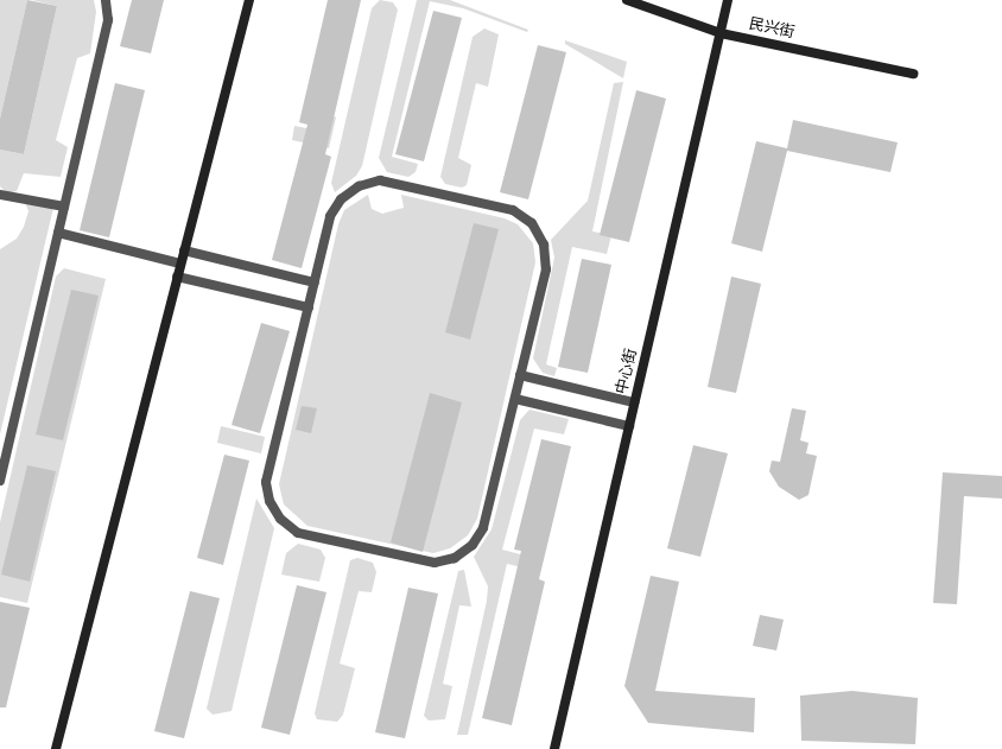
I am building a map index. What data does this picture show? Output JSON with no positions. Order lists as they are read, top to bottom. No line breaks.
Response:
{"streets":{"street":["民兴街","中心街"]},"crossings":[["民兴街","中心街"]]}
